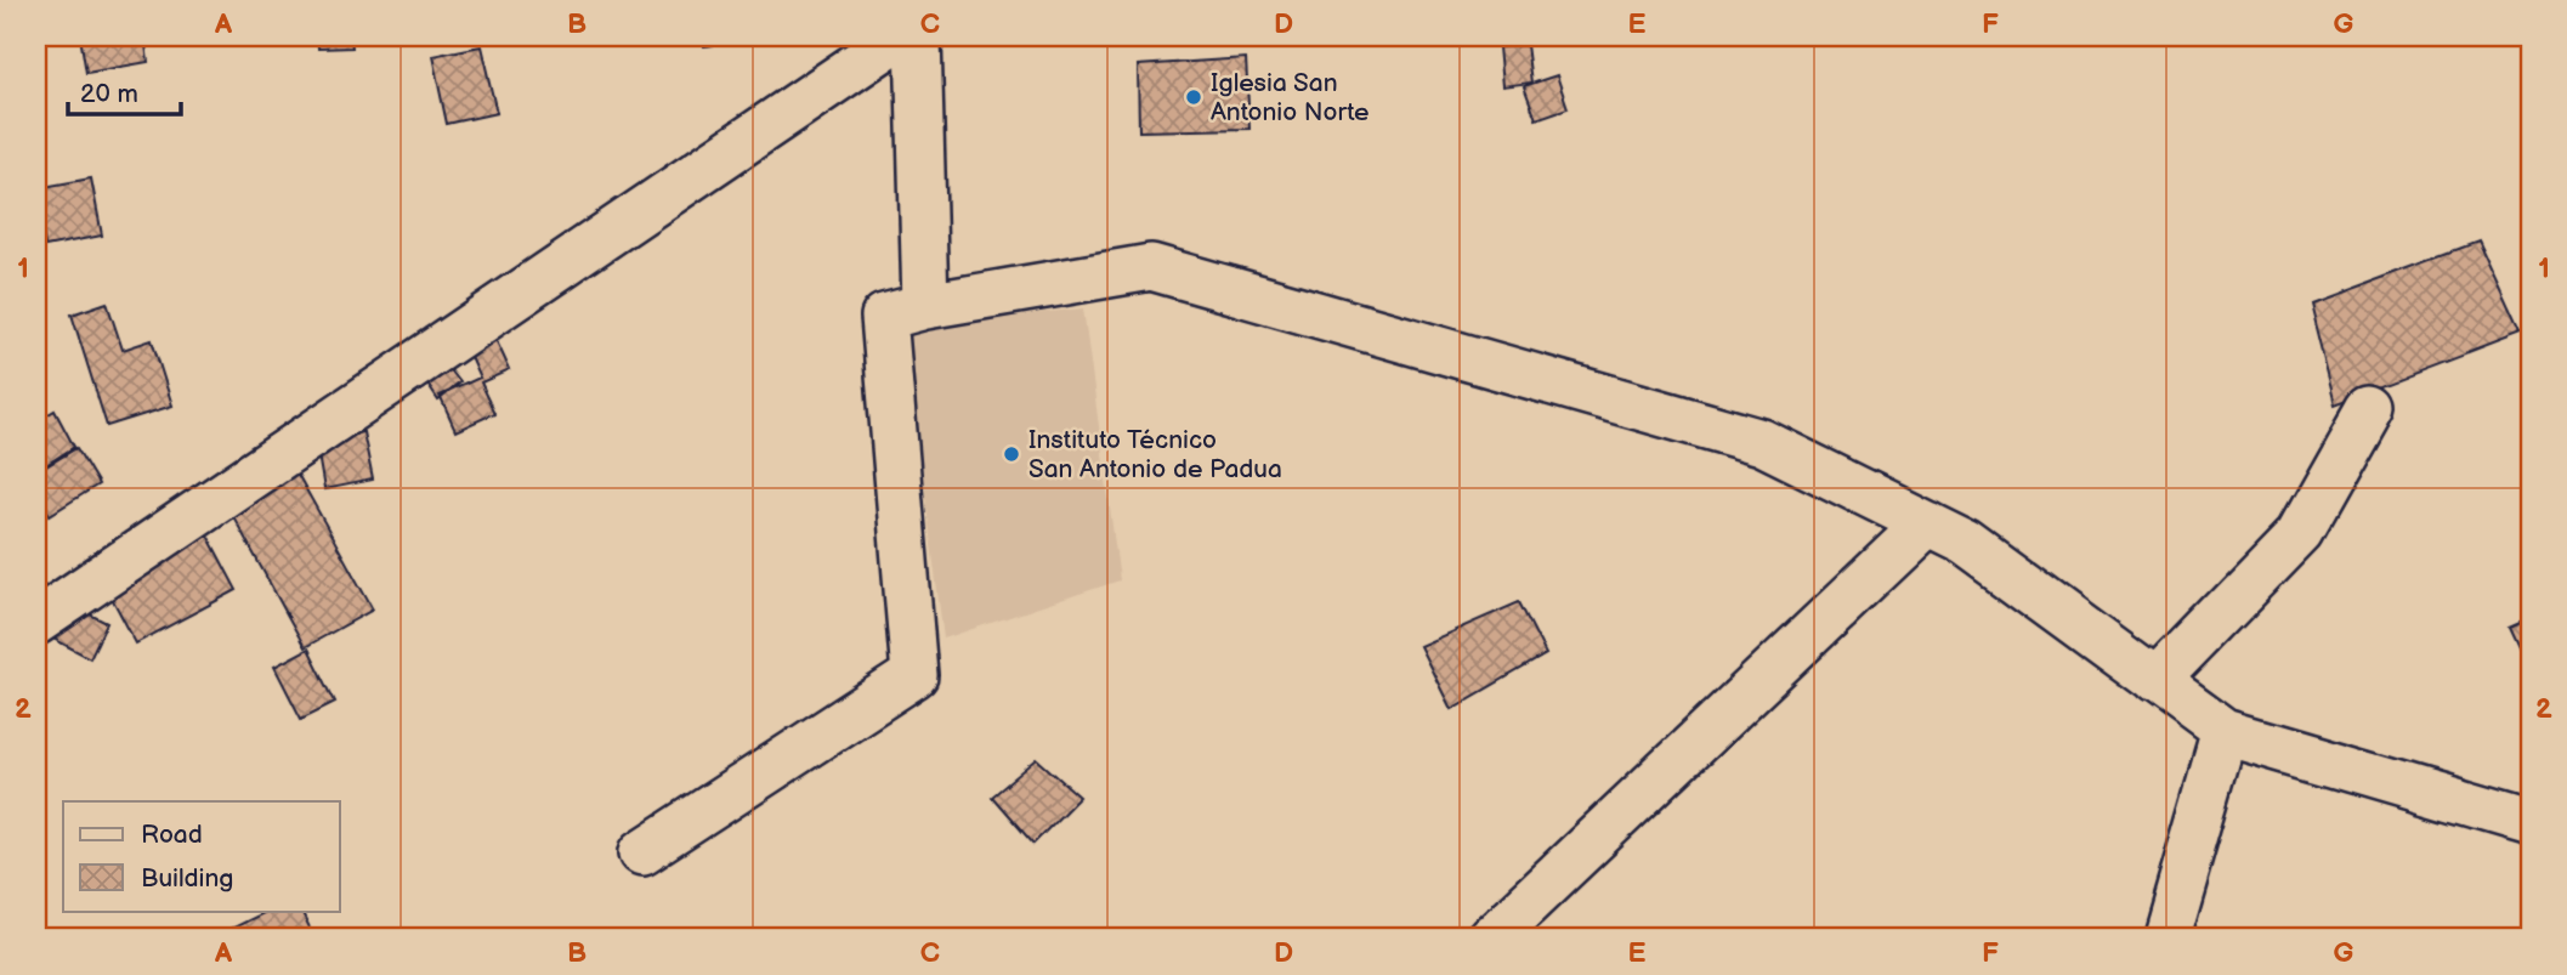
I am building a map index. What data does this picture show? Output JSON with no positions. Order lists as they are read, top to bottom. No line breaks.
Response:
{"places":["Iglesia San Antonio Norte","Instituto Técnico San Antonio de Padua"],"legend":["Road","Building"],"scale_bar":"20 m","grid":{"columns":["A","B","C","D","E","F","G"],"rows":["1","2"]}}
